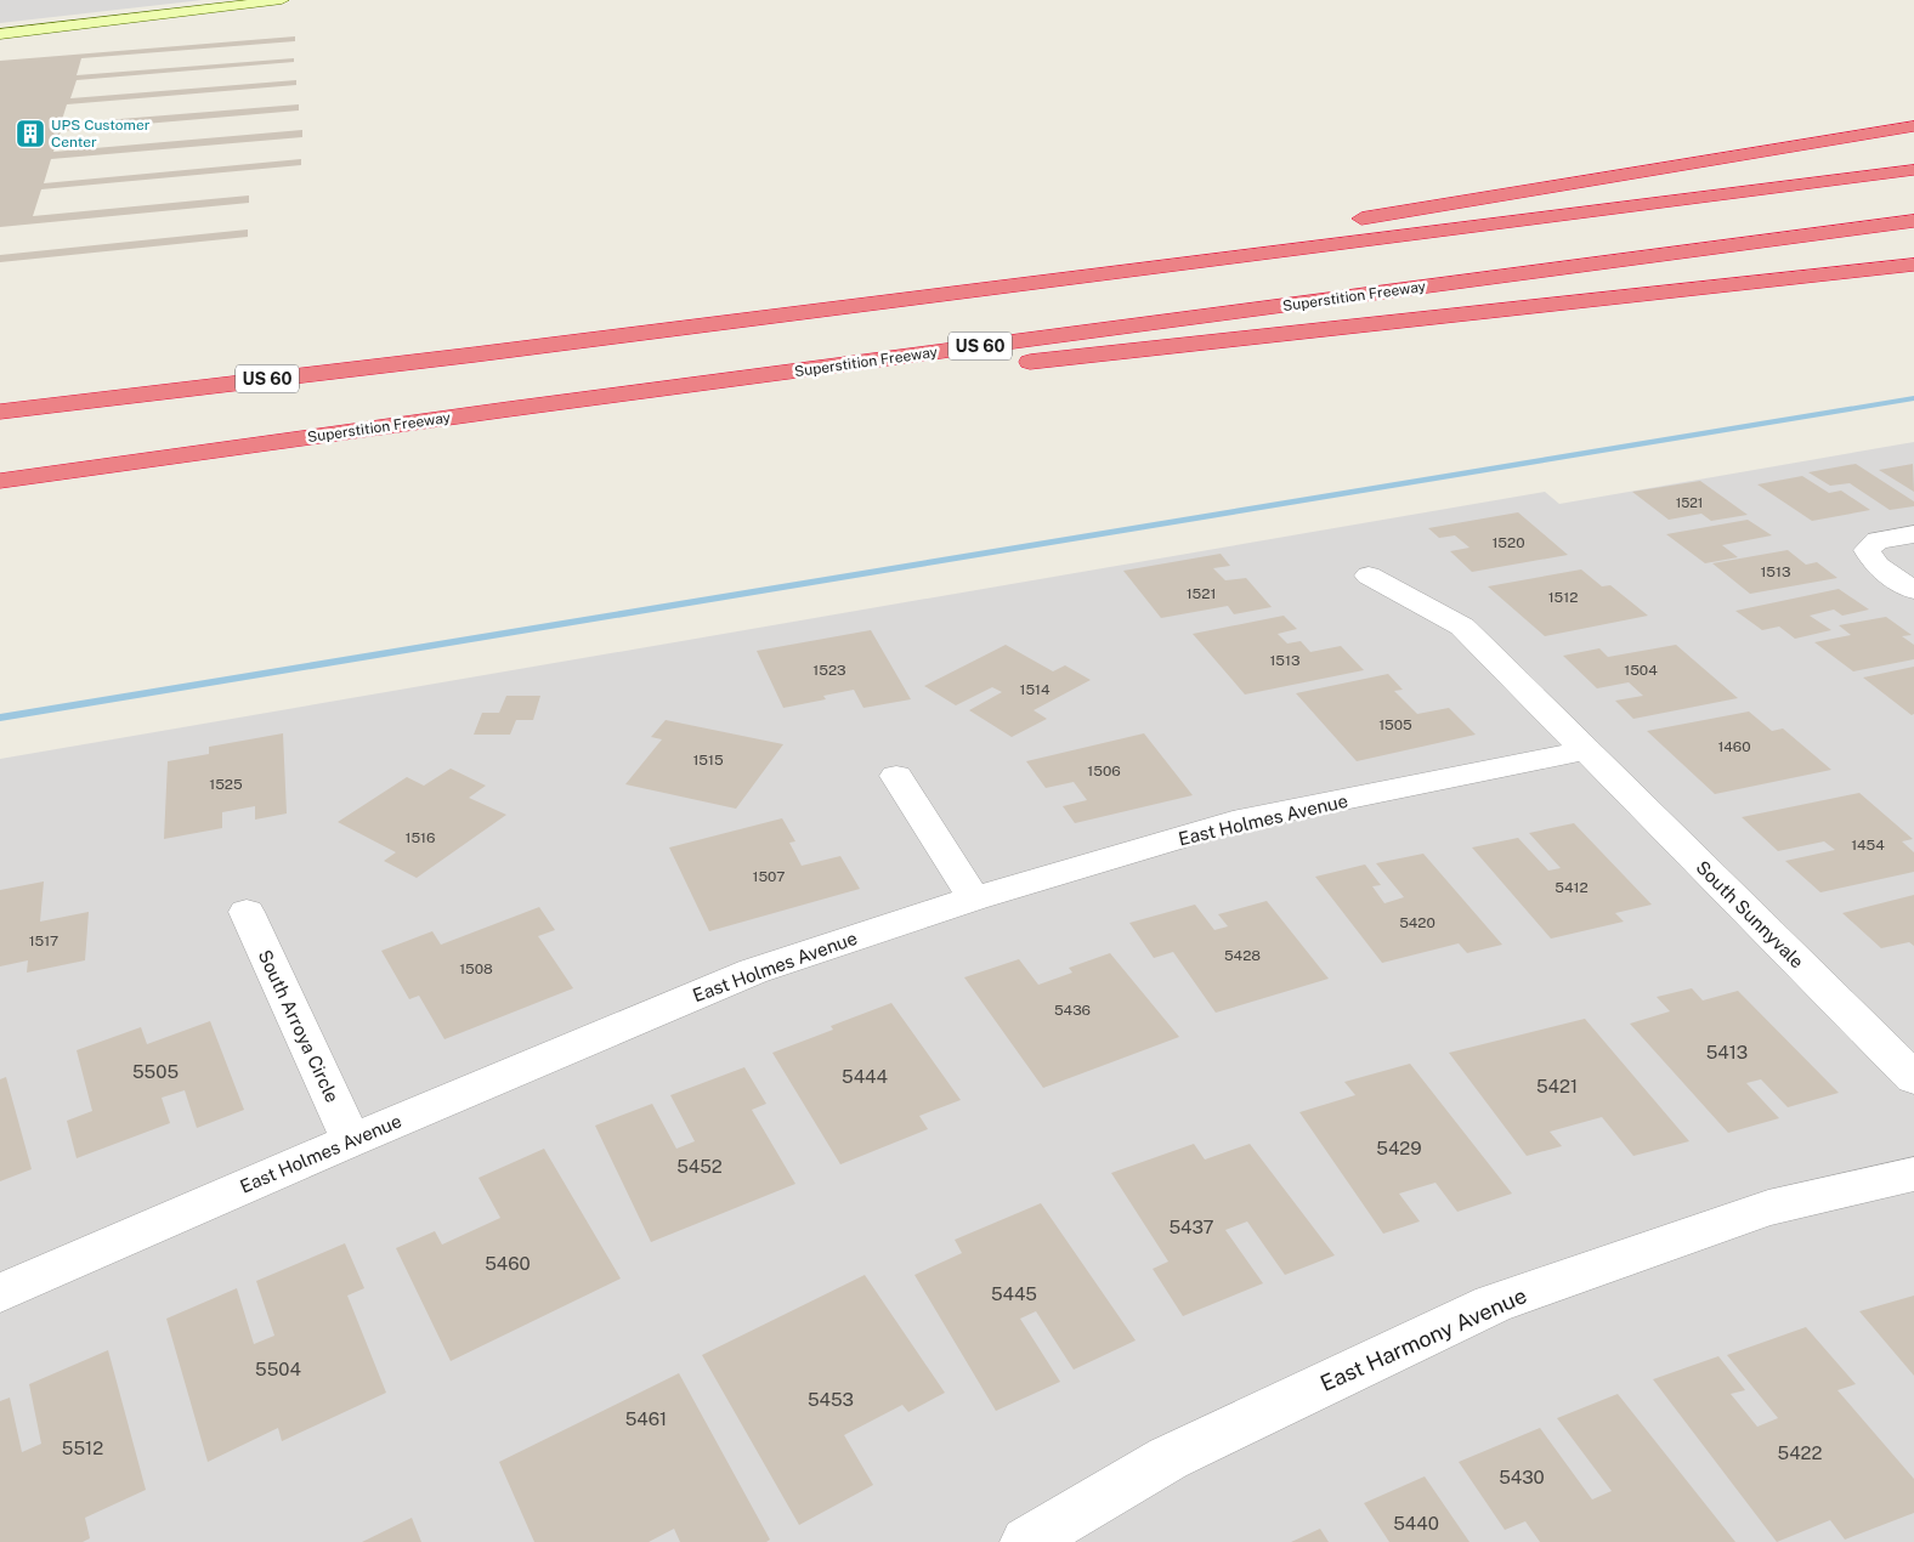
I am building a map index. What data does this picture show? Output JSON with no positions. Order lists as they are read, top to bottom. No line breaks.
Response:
{"streets":{"highway":["Superstition Freeway","US 60"],"street":["East Holmes Avenue","South Sunnyvale","South Arroya Circle","East Harmony Avenue"]},"crossings":[["East Holmes Avenue","South Sunnyvale"],["East Holmes Avenue","South Arroya Circle"]],"places":{"building":["UPS Customer Center"]},"house_numbers":["1521","1520","1513","1521","1512","1513","1523","1504","1514","1505","1460","1515","1506","1525","1516","1454","1507","5412","5420","1517","5428","1508","5436","5413","5505","5444","5421","5429","5452","5437","5460","5445","5504","5453","5461","5512","5422","5430","5440"]}
